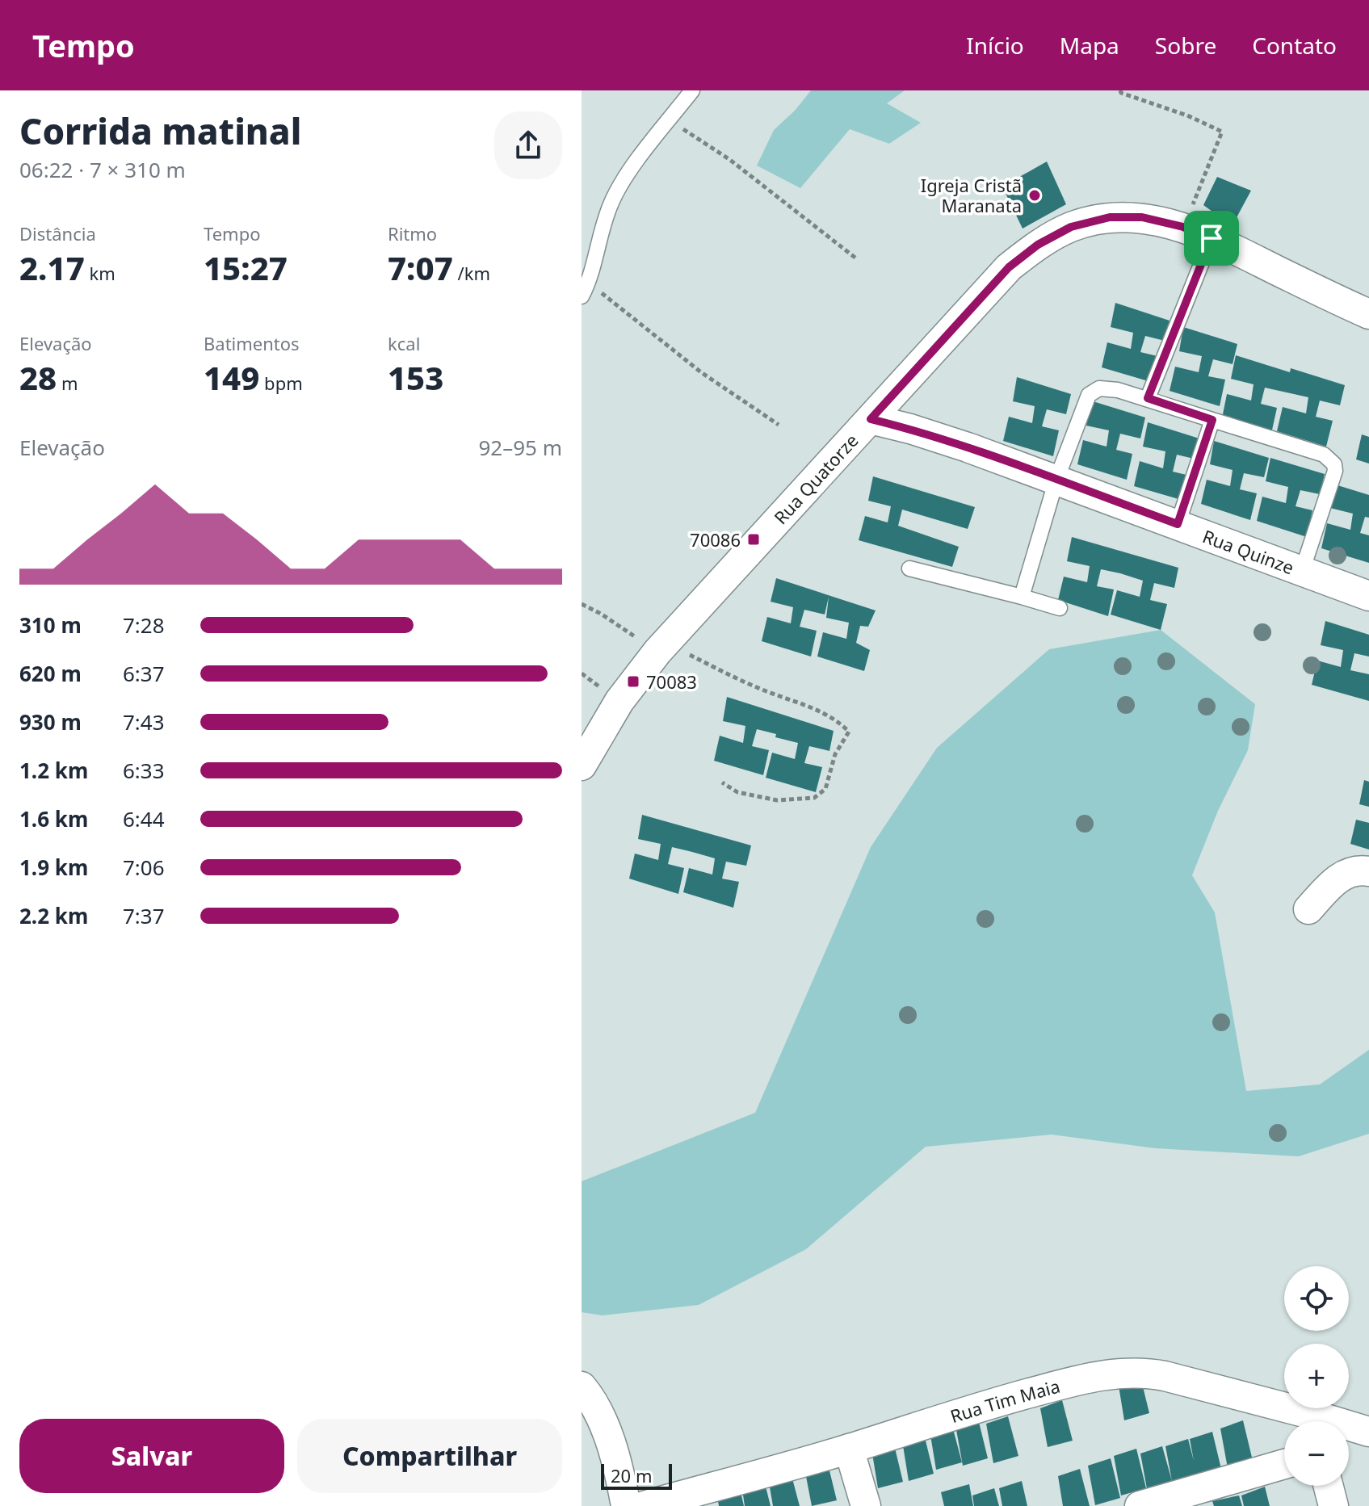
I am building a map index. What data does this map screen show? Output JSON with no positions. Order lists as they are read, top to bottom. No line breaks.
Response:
{"streets":{"street":["Rua Quatorze","Rua Quinze","Rua Tim Maia"]},"crossings":[["Rua Quatorze","Rua Quinze"]],"places":{"other":["Igreja Cristã Maranata"],"transit":["70086","70083"]},"scale_bar":"20 m","page":{"header":"Tempo","nav":["Início","Mapa","Sobre","Contato"],"heading":["Corrida matinal","06:22 · 7 × 310 m"],"stats":[["Distância","2.17 km"],["Tempo","15:27"],["Ritmo","7:07 /km"],["Elevação","28 m"],["Batimentos","149 bpm"],["kcal","153"]],"chart":["Elevação","92–95 m"],"list":[{"name":"310 m","note":"7:28"},{"name":"620 m","note":"6:37"},{"name":"930 m","note":"7:43"},{"name":"1.2 km","note":"6:33"},{"name":"1.6 km","note":"6:44"},{"name":"1.9 km","note":"7:06"},{"name":"2.2 km","note":"7:37"}],"map_buttons":["+","−"],"buttons":["Salvar","Compartilhar"],"scale":"20 m"}}
